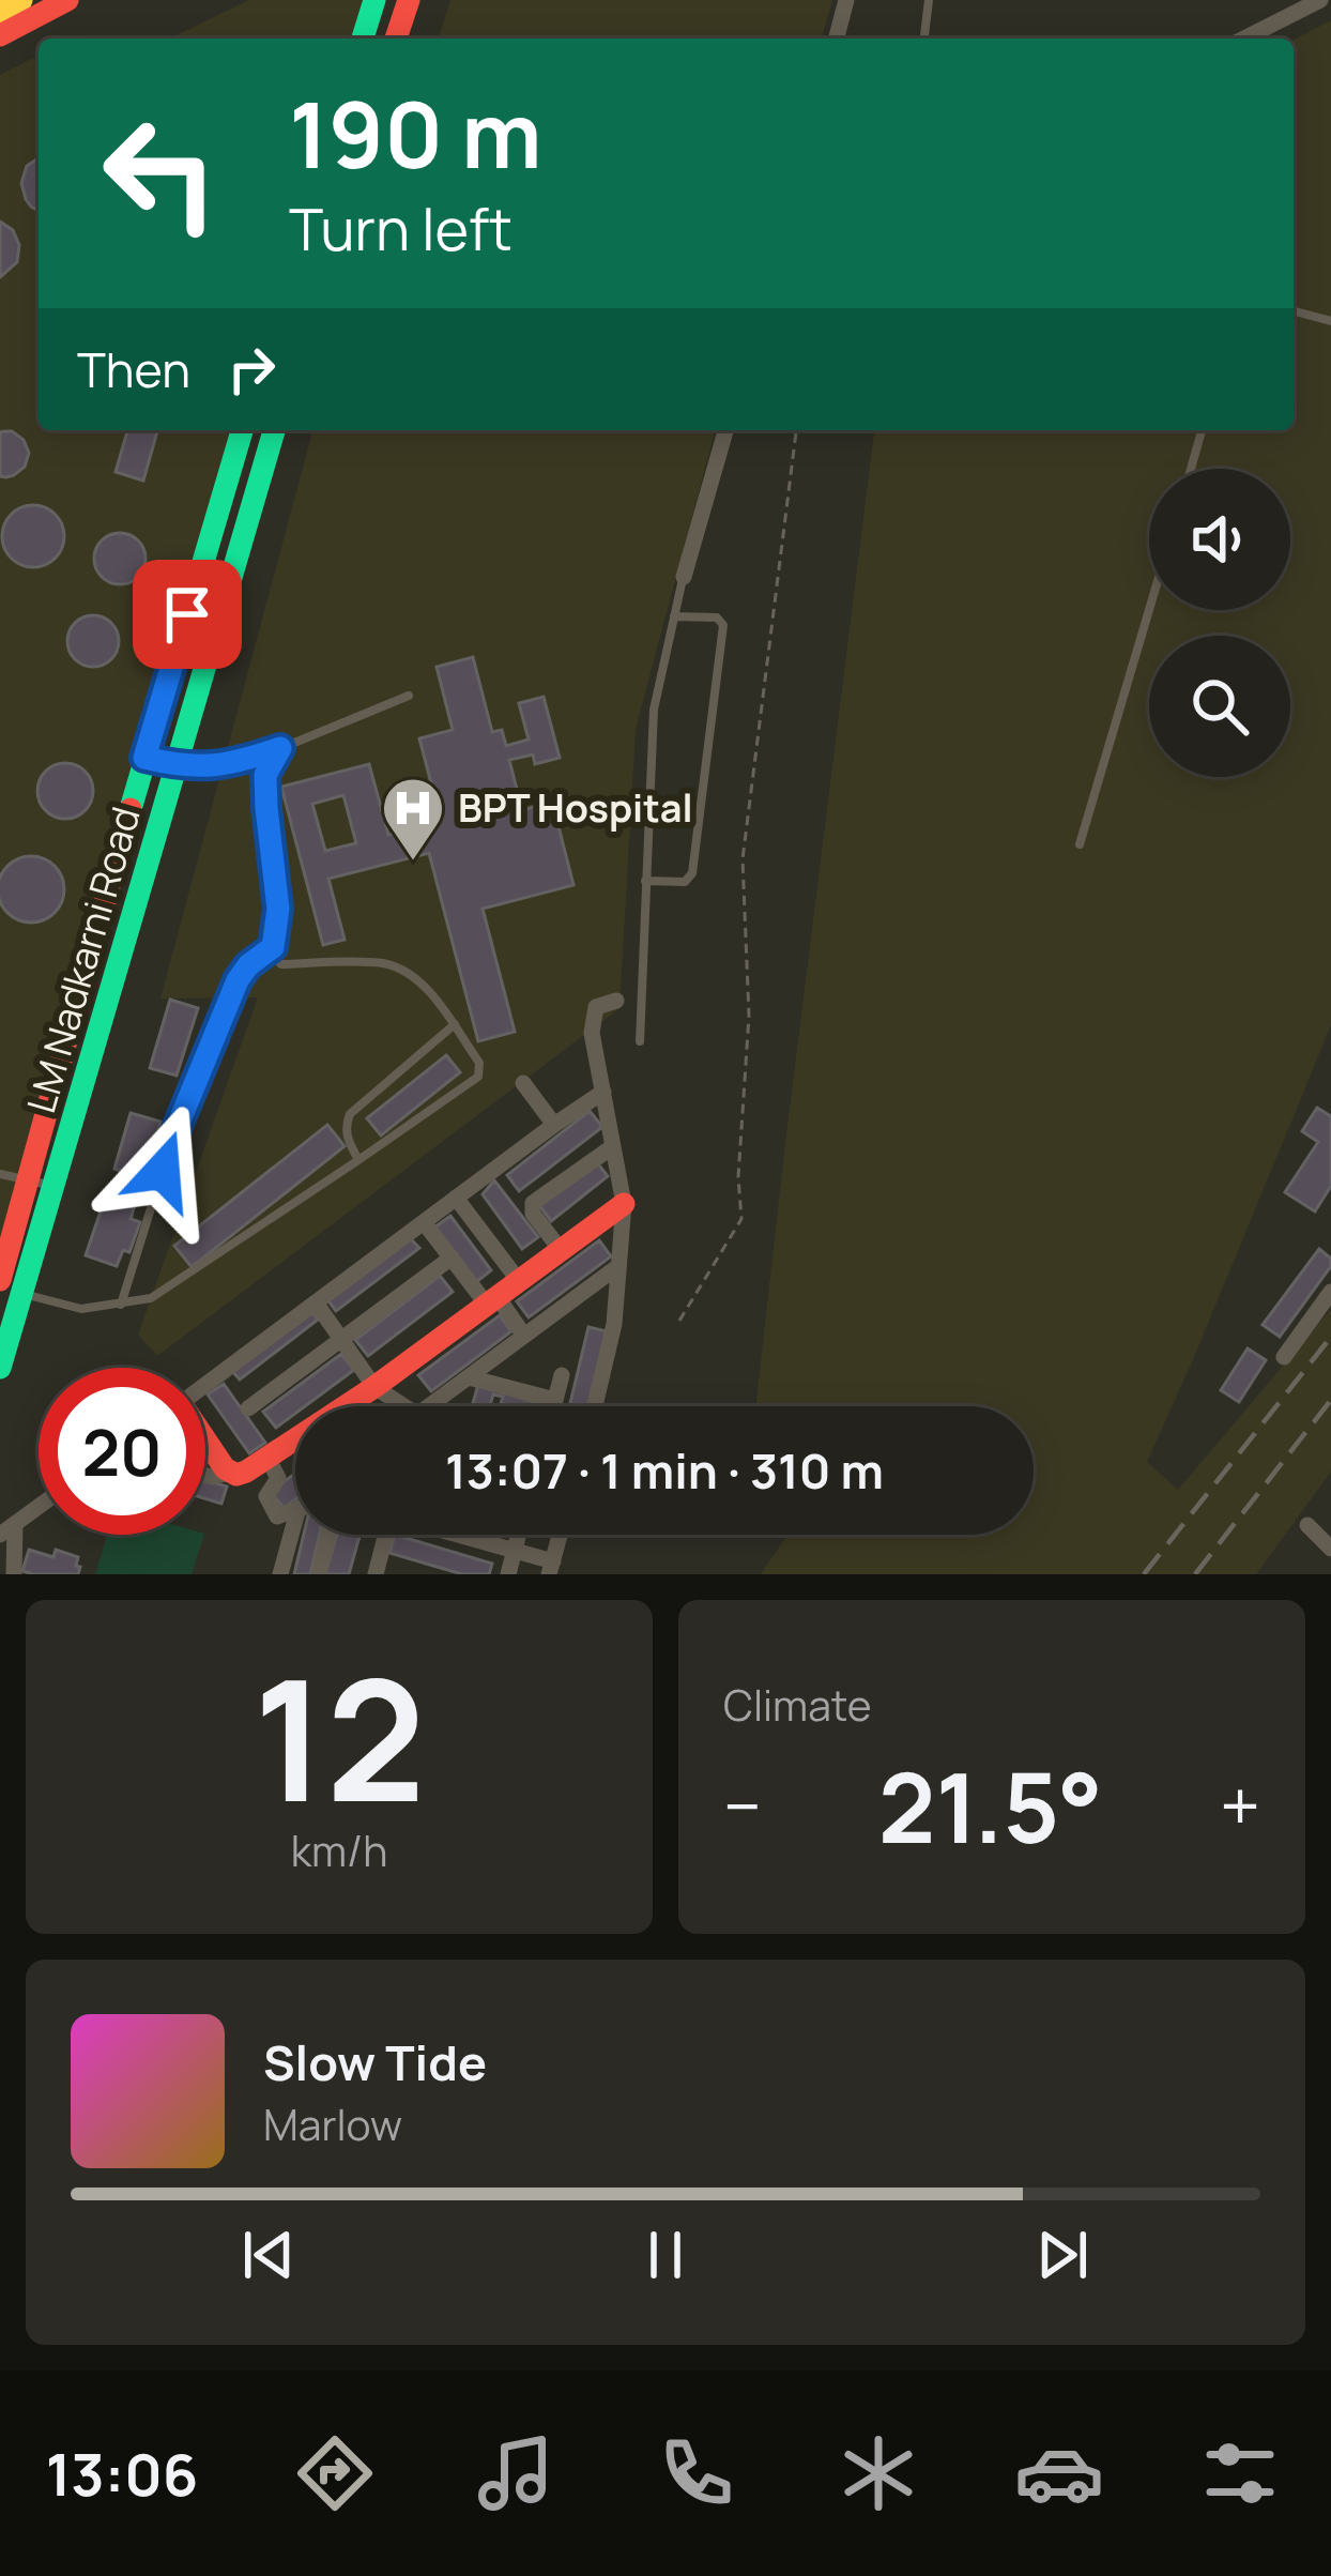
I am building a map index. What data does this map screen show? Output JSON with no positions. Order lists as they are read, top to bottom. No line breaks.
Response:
{"streets":{"main road":["LM Nadkarni Road"]},"places":{"hospital":["BPT Hospital"]},"page":{"turn":["190 m","Turn left"],"then":"Then","limit":"20","trip":"13:07 · 1 min · 310 m","tile":[["12","km/h"],"Climate"],"heat":["−","21.5°","+"],"song":["Slow Tide","Marlow"],"tabs":"13:06"}}
